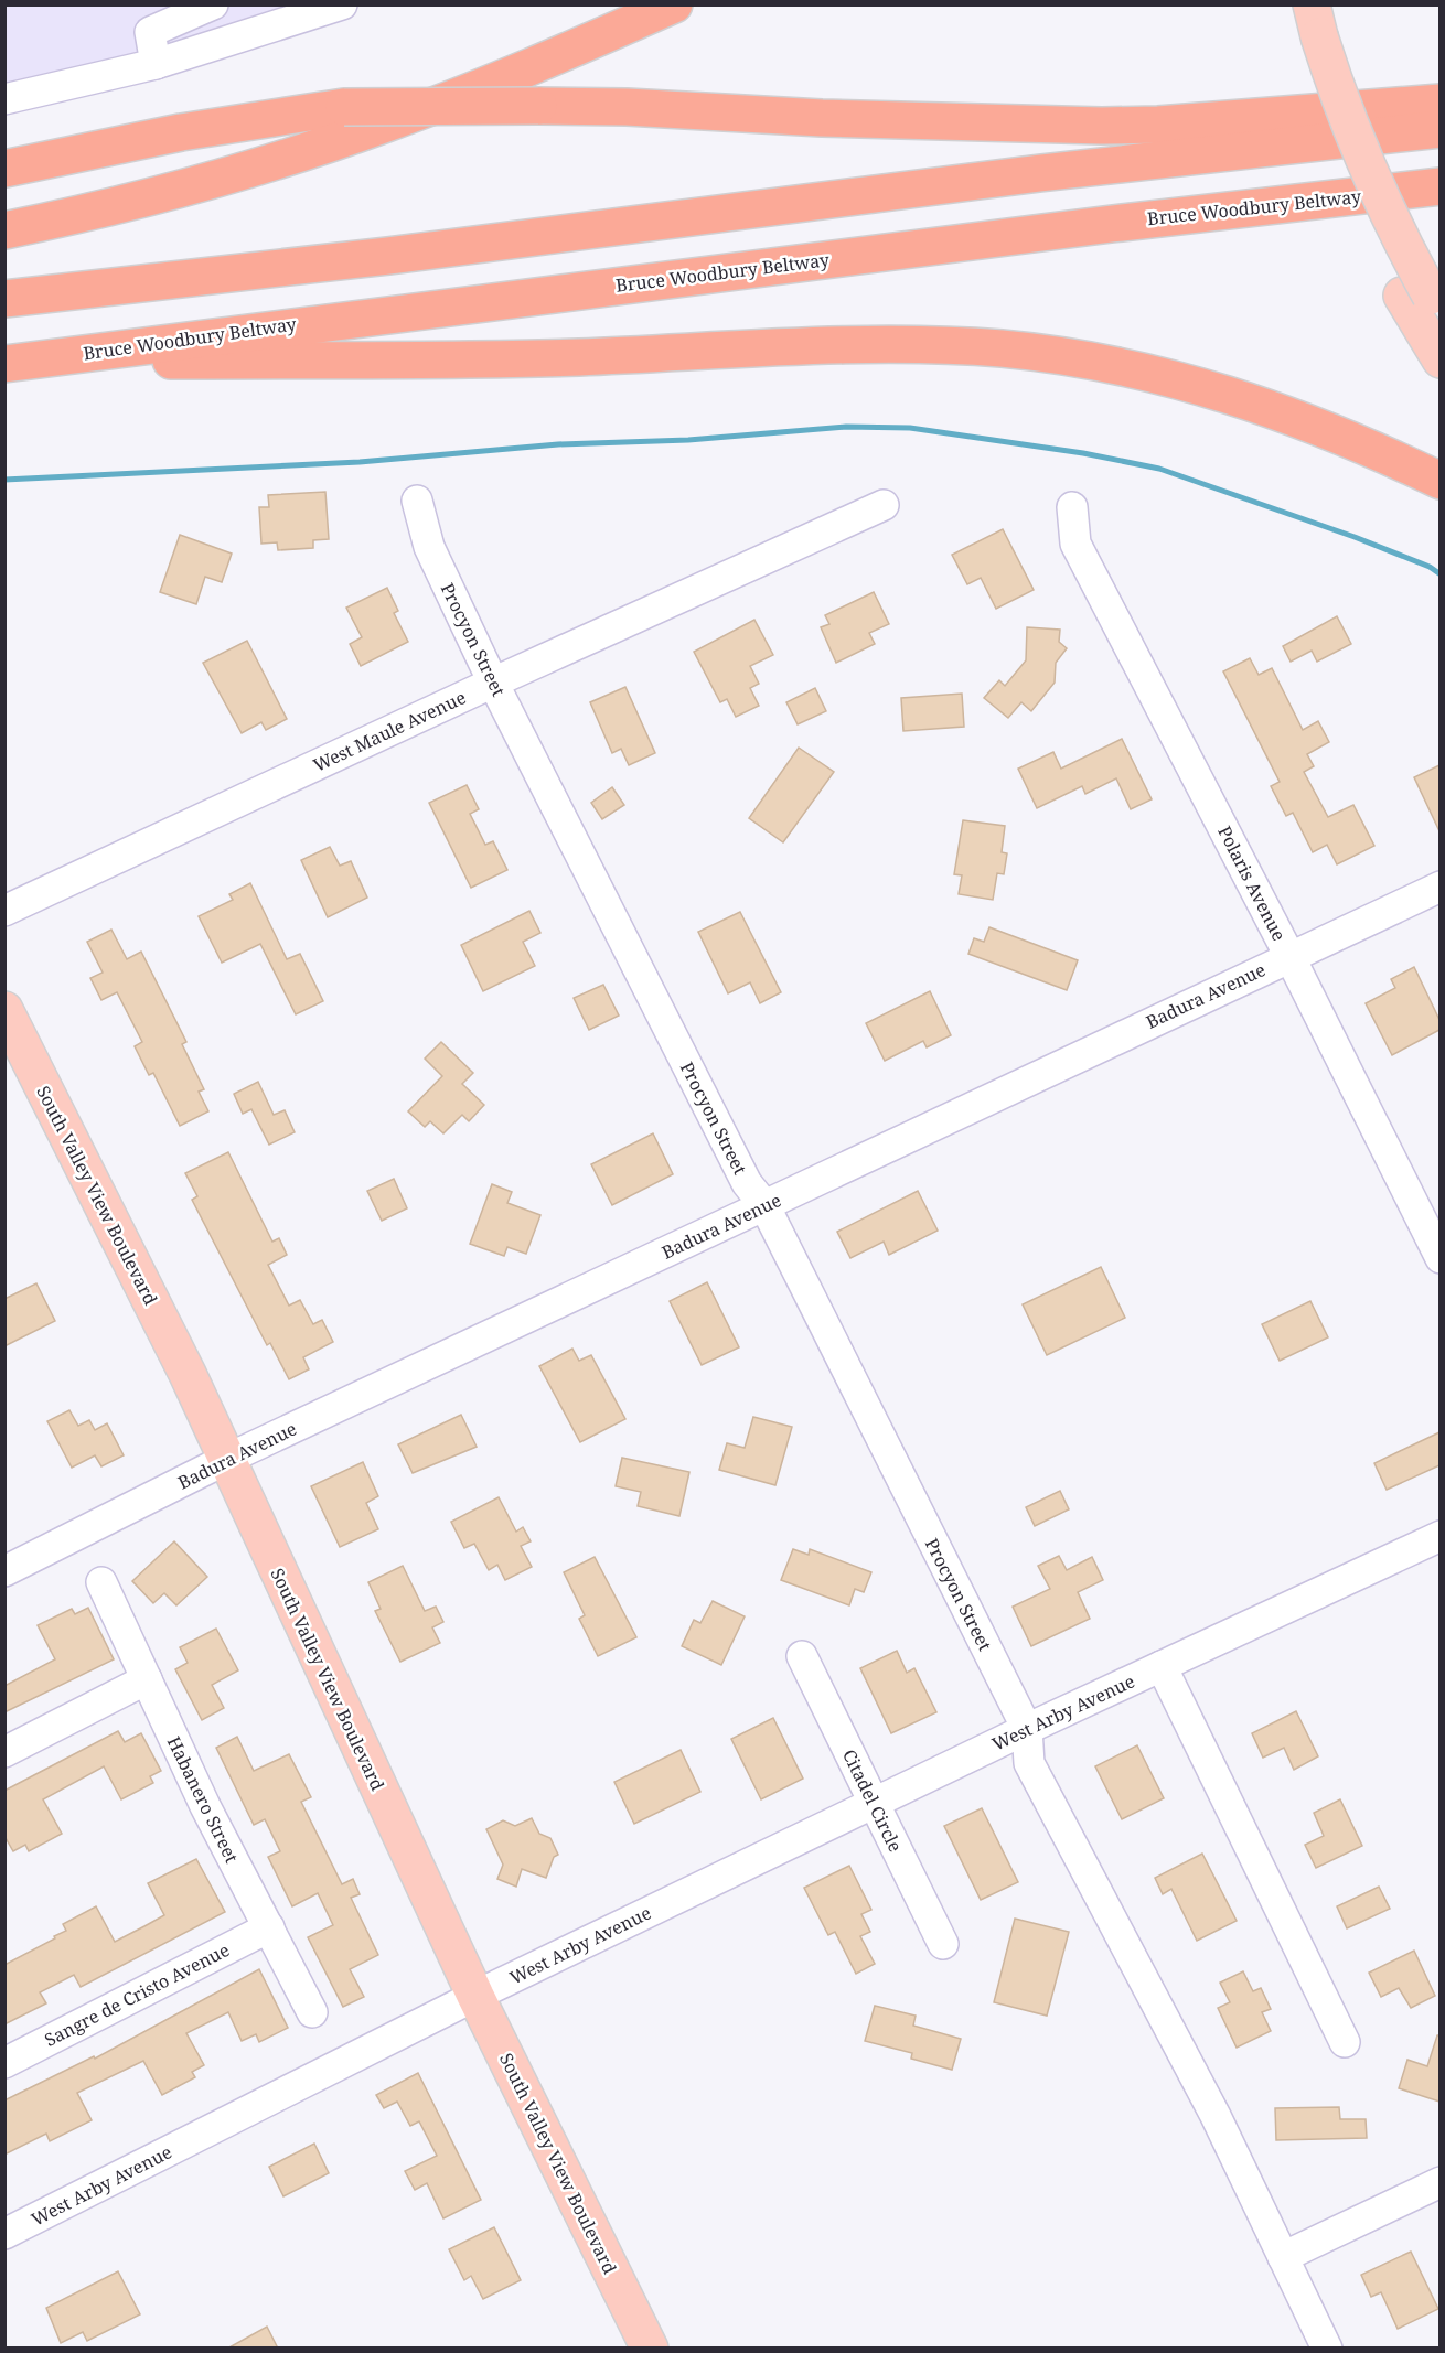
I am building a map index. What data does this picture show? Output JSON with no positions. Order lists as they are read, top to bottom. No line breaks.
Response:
{"streets":{"highway":["Bruce Woodbury Beltway"],"main road":["South Valley View Boulevard"],"street":["Procyon Street","West Maule Avenue","Polaris Avenue","Badura Avenue","West Arby Avenue","Habanero Street","Citadel Circle","Sangre de Cristo Avenue"]},"crossings":[["Procyon Street","West Maule Avenue"],["Procyon Street","Badura Avenue"],["Procyon Street","West Arby Avenue"],["Polaris Avenue","Badura Avenue"],["Badura Avenue","South Valley View Boulevard"],["South Valley View Boulevard","West Arby Avenue"],["West Arby Avenue","Citadel Circle"],["Habanero Street","Sangre de Cristo Avenue"]]}
